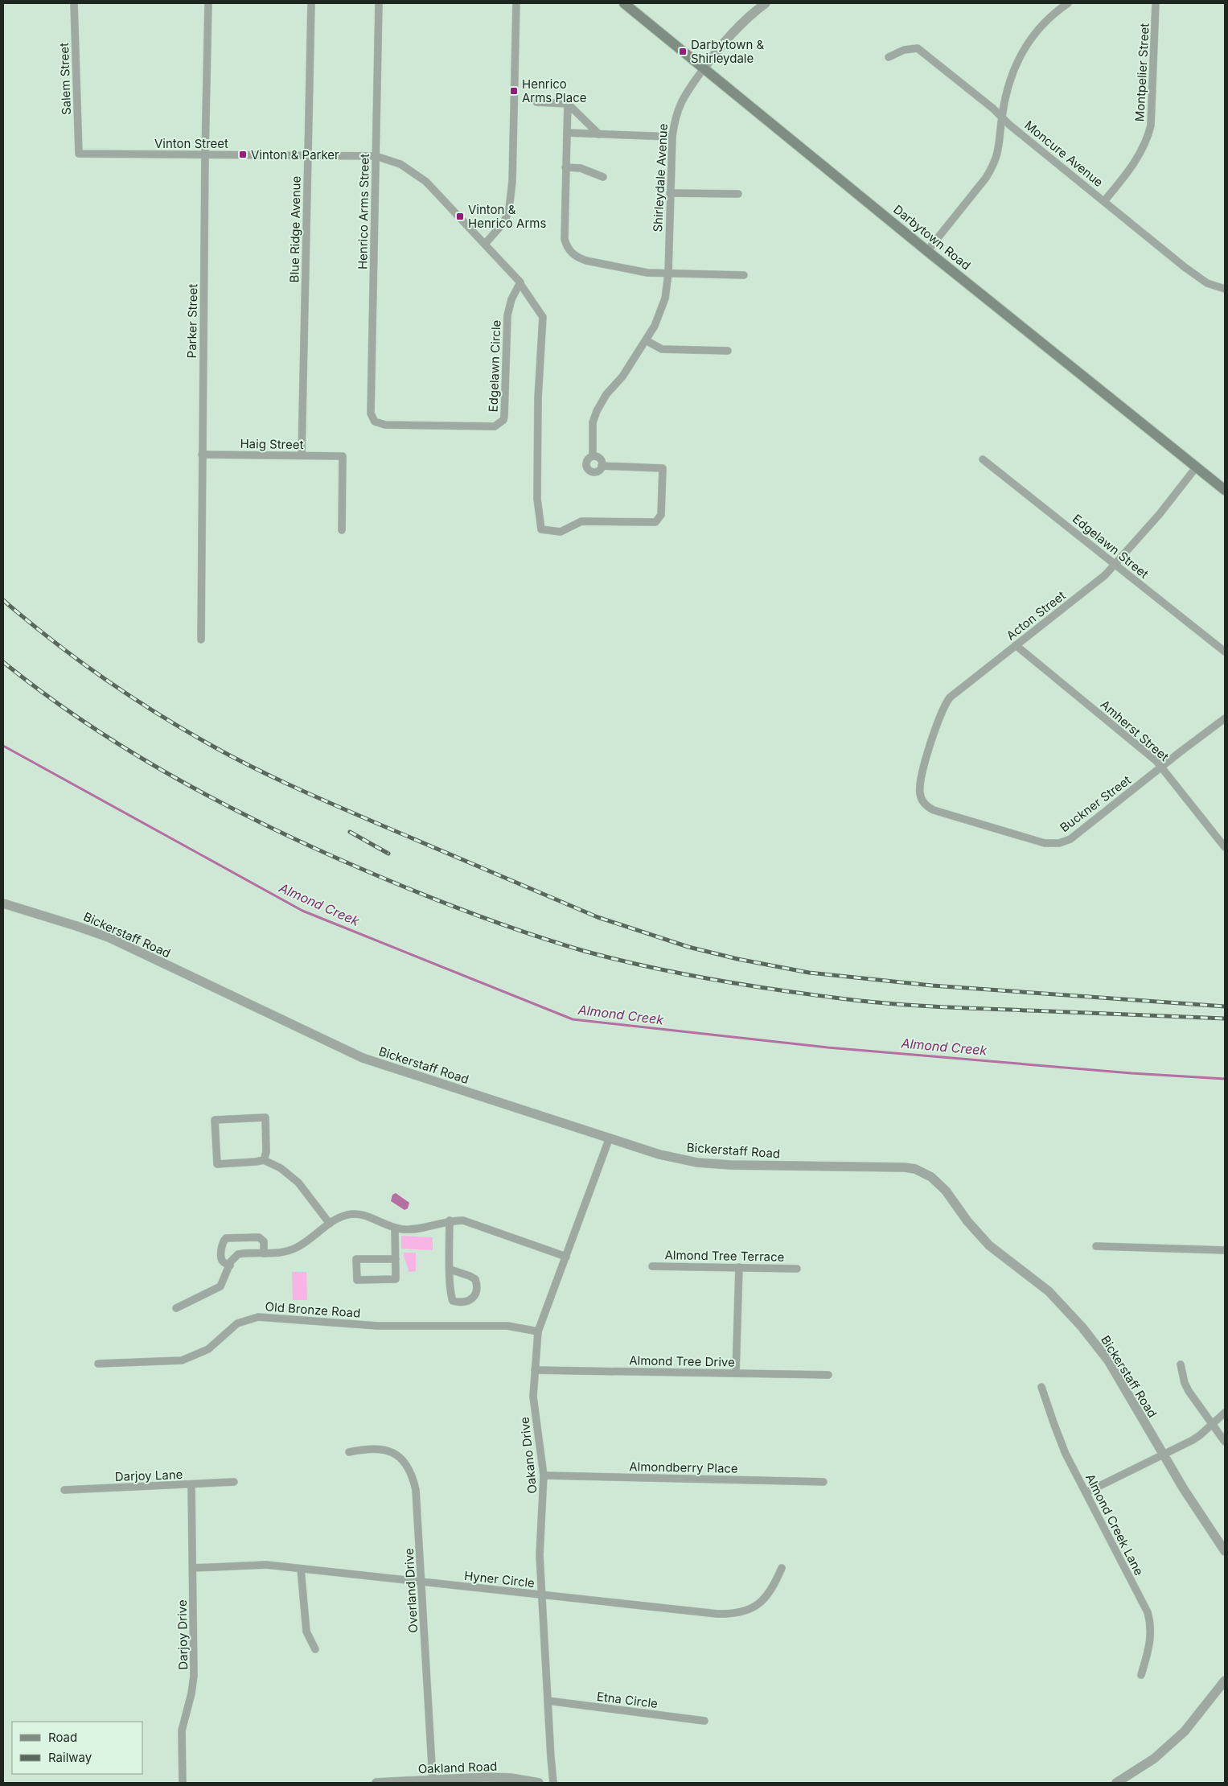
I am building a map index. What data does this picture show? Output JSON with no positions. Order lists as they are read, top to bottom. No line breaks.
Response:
{"streets":{"main road":["Darbytown Road"],"street":["Montpelier Street","Salem Street","Vinton Street","Moncure Avenue","Shirleydale Avenue","Henrico Arms Street","Blue Ridge Avenue","Parker Street","Edgelawn Circle","Haig Street","Edgelawn Street","Acton Street","Amherst Street","Buckner Street","Bickerstaff Road","Almond Tree Terrace","Old Bronze Road","Almond Tree Drive","Oakano Drive","Almondberry Place","Darjoy Lane","Almond Creek Lane","Hyner Circle","Overland Drive","Darjoy Drive","Etna Circle","Oakland Road"]},"crossings":[["Montpelier Street","Moncure Avenue"],["Salem Street","Vinton Street"],["Vinton Street","Henrico Arms Street"],["Vinton Street","Blue Ridge Avenue"],["Vinton Street","Parker Street"],["Shirleydale Avenue","Darbytown Road"],["Henrico Arms Street","Edgelawn Circle"],["Blue Ridge Avenue","Haig Street"],["Darbytown Road","Acton Street"],["Parker Street","Haig Street"],["Edgelawn Street","Acton Street"],["Acton Street","Amherst Street"],["Acton Street","Buckner Street"],["Amherst Street","Buckner Street"],["Bickerstaff Road","Oakano Drive"],["Old Bronze Road","Oakano Drive"],["Almond Tree Drive","Oakano Drive"],["Oakano Drive","Almondberry Place"],["Oakano Drive","Hyner Circle"],["Oakano Drive","Etna Circle"],["Darjoy Lane","Darjoy Drive"],["Hyner Circle","Overland Drive"],["Hyner Circle","Darjoy Drive"],["Overland Drive","Oakland Road"]],"water":["Almond Creek"],"places":{"transit":["Darbytown & Shirleydale","Henrico Arms Place","Vinton & Parker","Vinton & Henrico Arms"]},"legend":["Road","Railway"]}
